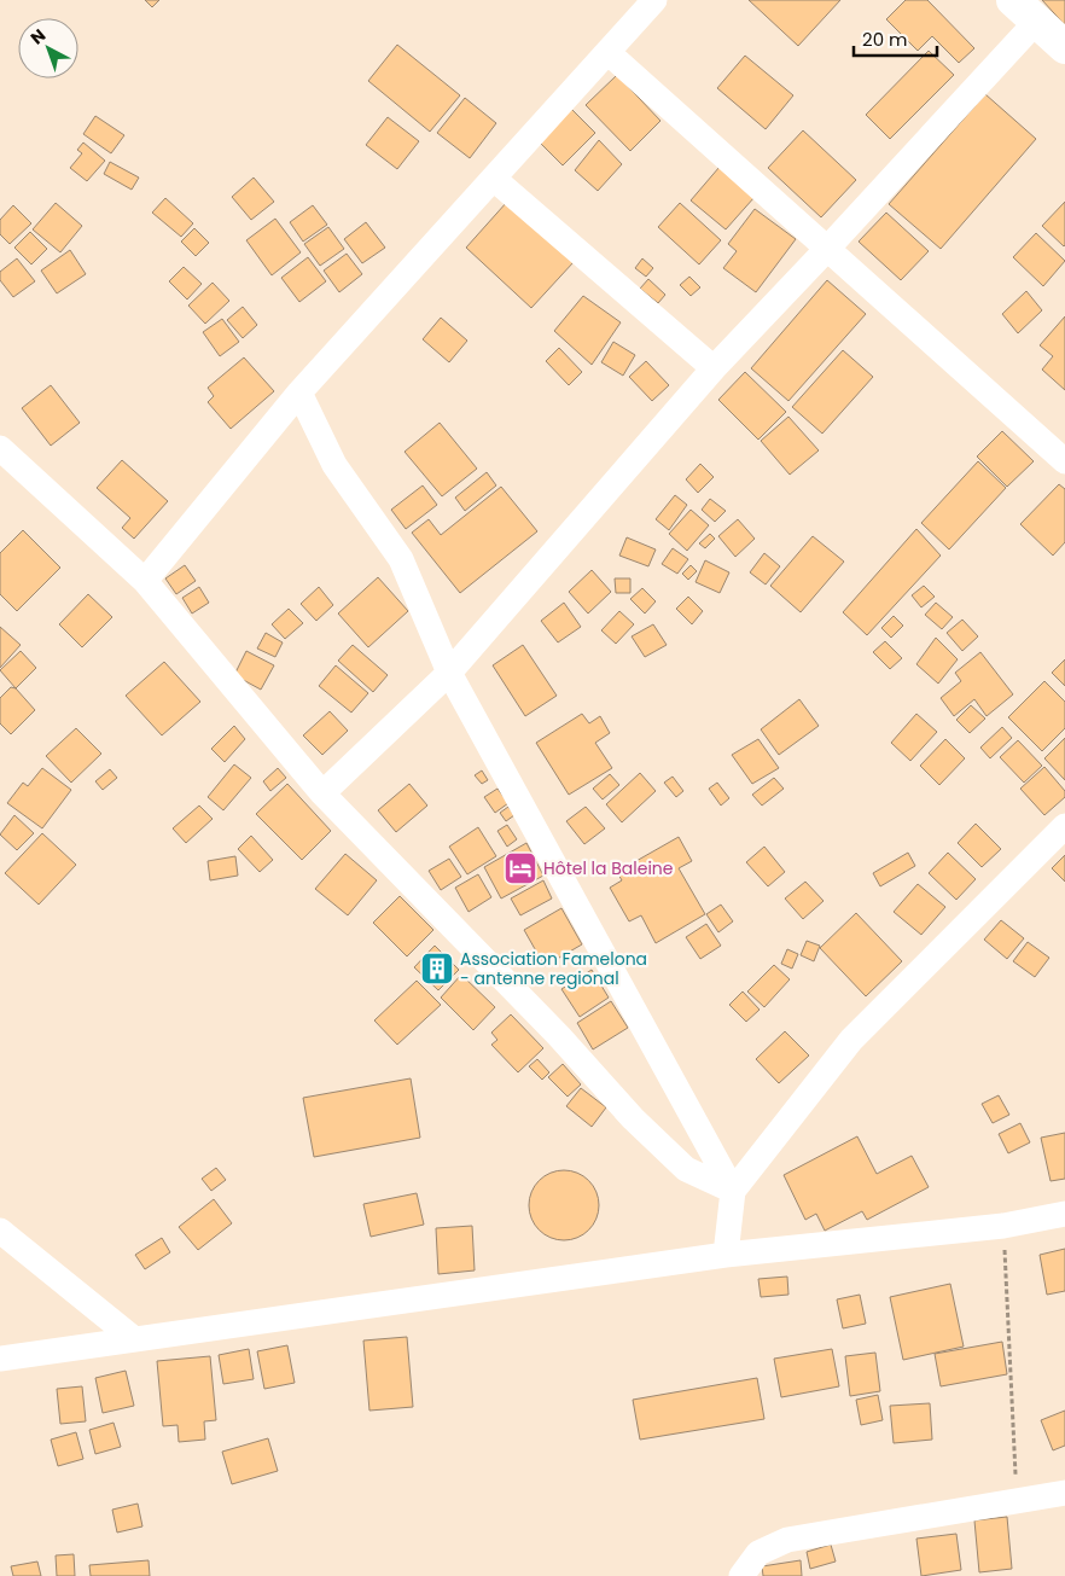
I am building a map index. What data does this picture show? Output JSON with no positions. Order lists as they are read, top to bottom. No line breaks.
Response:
{"places":{"hotel":["Hôtel la Baleine"],"building":["Association Famelona - antenne regional"]},"scale_bar":"20 m","north":"top left"}
